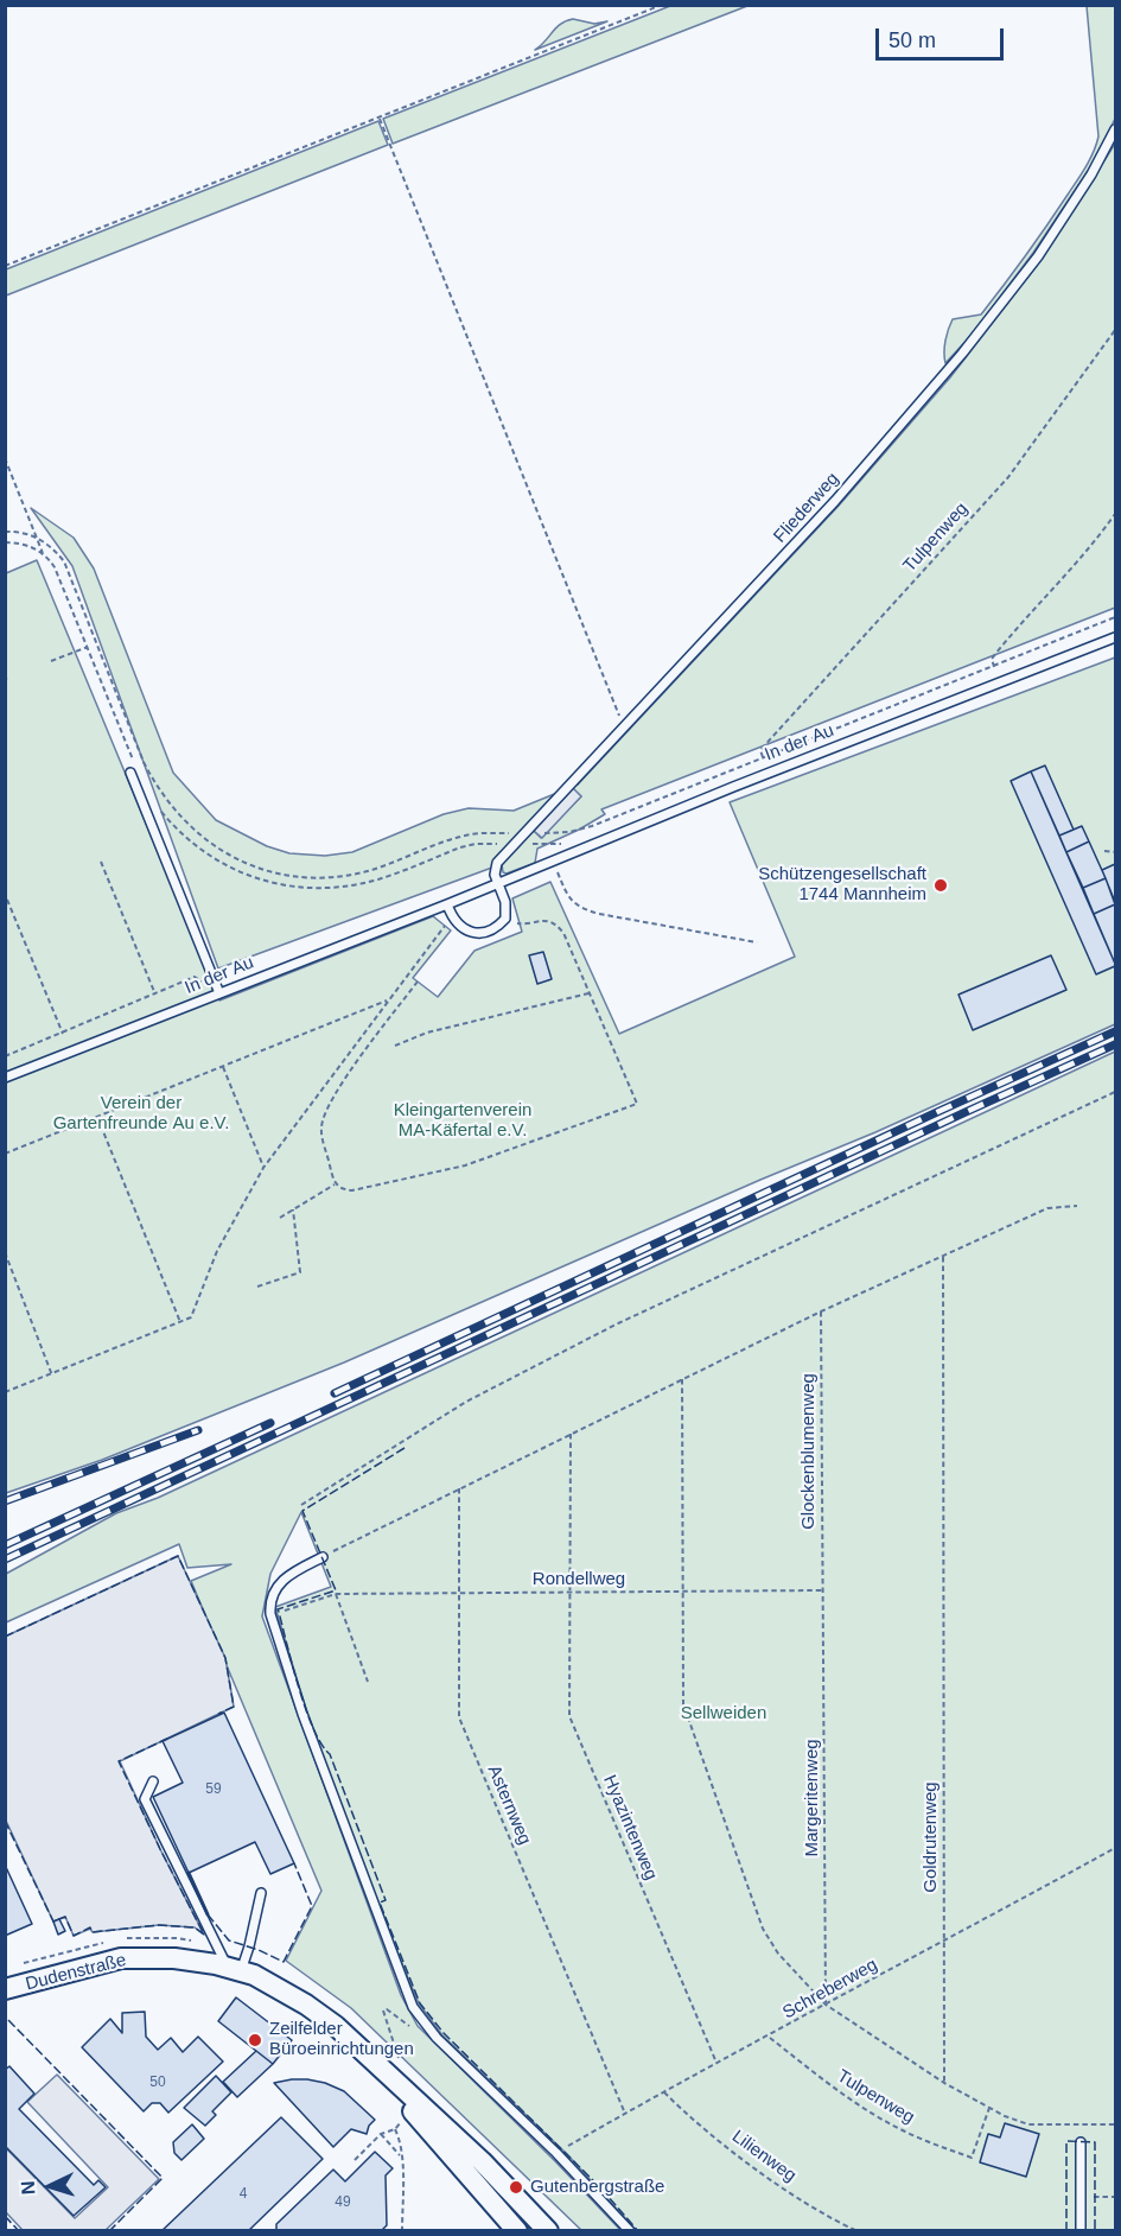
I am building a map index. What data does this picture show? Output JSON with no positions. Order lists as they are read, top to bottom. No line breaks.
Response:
{"streets":{"street":["Dudenstraße"],"lane":["Fliederweg","In der Au"],"path":["Tulpenweg","Glockenblumenweg","Rondellweg","Margeritenweg","Asternweg","Hyazintenweg","Goldrutenweg","Schreberweg","Lilienweg"]},"crossings":[["Fliederweg","In der Au"],["Tulpenweg","Schreberweg"],["Glockenblumenweg","Rondellweg"],["Glockenblumenweg","Margeritenweg"],["Rondellweg","Margeritenweg"],["Rondellweg","Asternweg"],["Rondellweg","Hyazintenweg"],["Margeritenweg","Schreberweg"],["Asternweg","Schreberweg"],["Hyazintenweg","Schreberweg"],["Goldrutenweg","Schreberweg"],["Schreberweg","Lilienweg"]],"parks":["Verein der Gartenfreunde Au e.V.","Kleingartenverein MA-Käfertal e.V.","Sellweiden"],"places":["Schützengesellschaft 1744 Mannheim","Zeilfelder Büroeinrichtungen","Gutenbergstraße"],"house_numbers":["59","50","4","49"],"scale_bar":"50 m","north":"left"}
